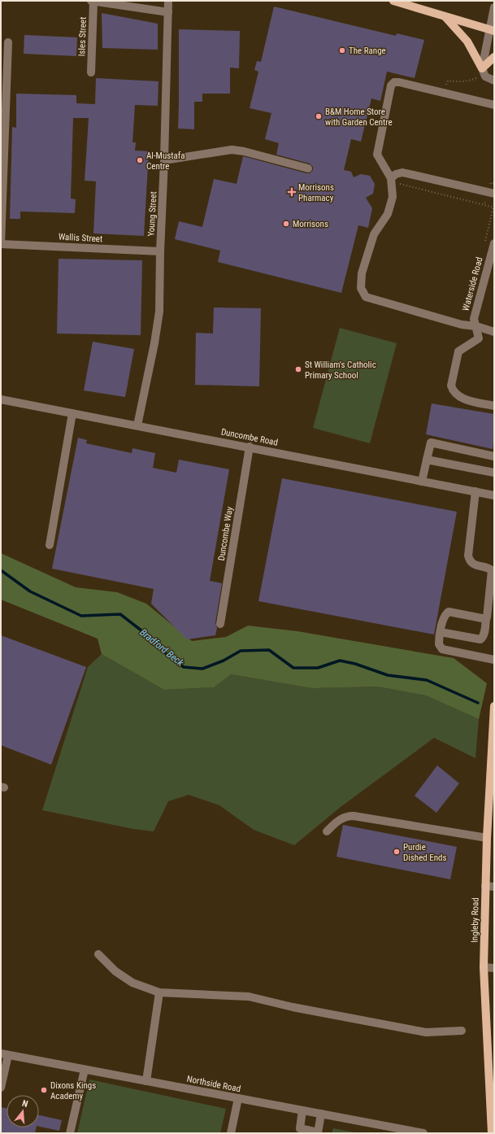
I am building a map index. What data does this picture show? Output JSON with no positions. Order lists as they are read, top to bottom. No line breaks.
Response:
{"streets":{"main road":["Ingleby Road"],"street":["Isles Street","Young Street","Wallis Street","Waterside Road","Duncombe Road","Duncombe Way","Northside Road"]},"crossings":[["Young Street","Wallis Street"],["Young Street","Duncombe Road"],["Duncombe Road","Duncombe Way"]],"water":["Bradford Beck"],"places":{"other":["The Range","B&M Home Store with Garden Centre","Al-Mustafa Centre","Morrisons","St William's Catholic Primary School","Purdie Dished Ends","Dixons Kings Academy"],"health":["Morrisons Pharmacy"]},"north":"top"}
